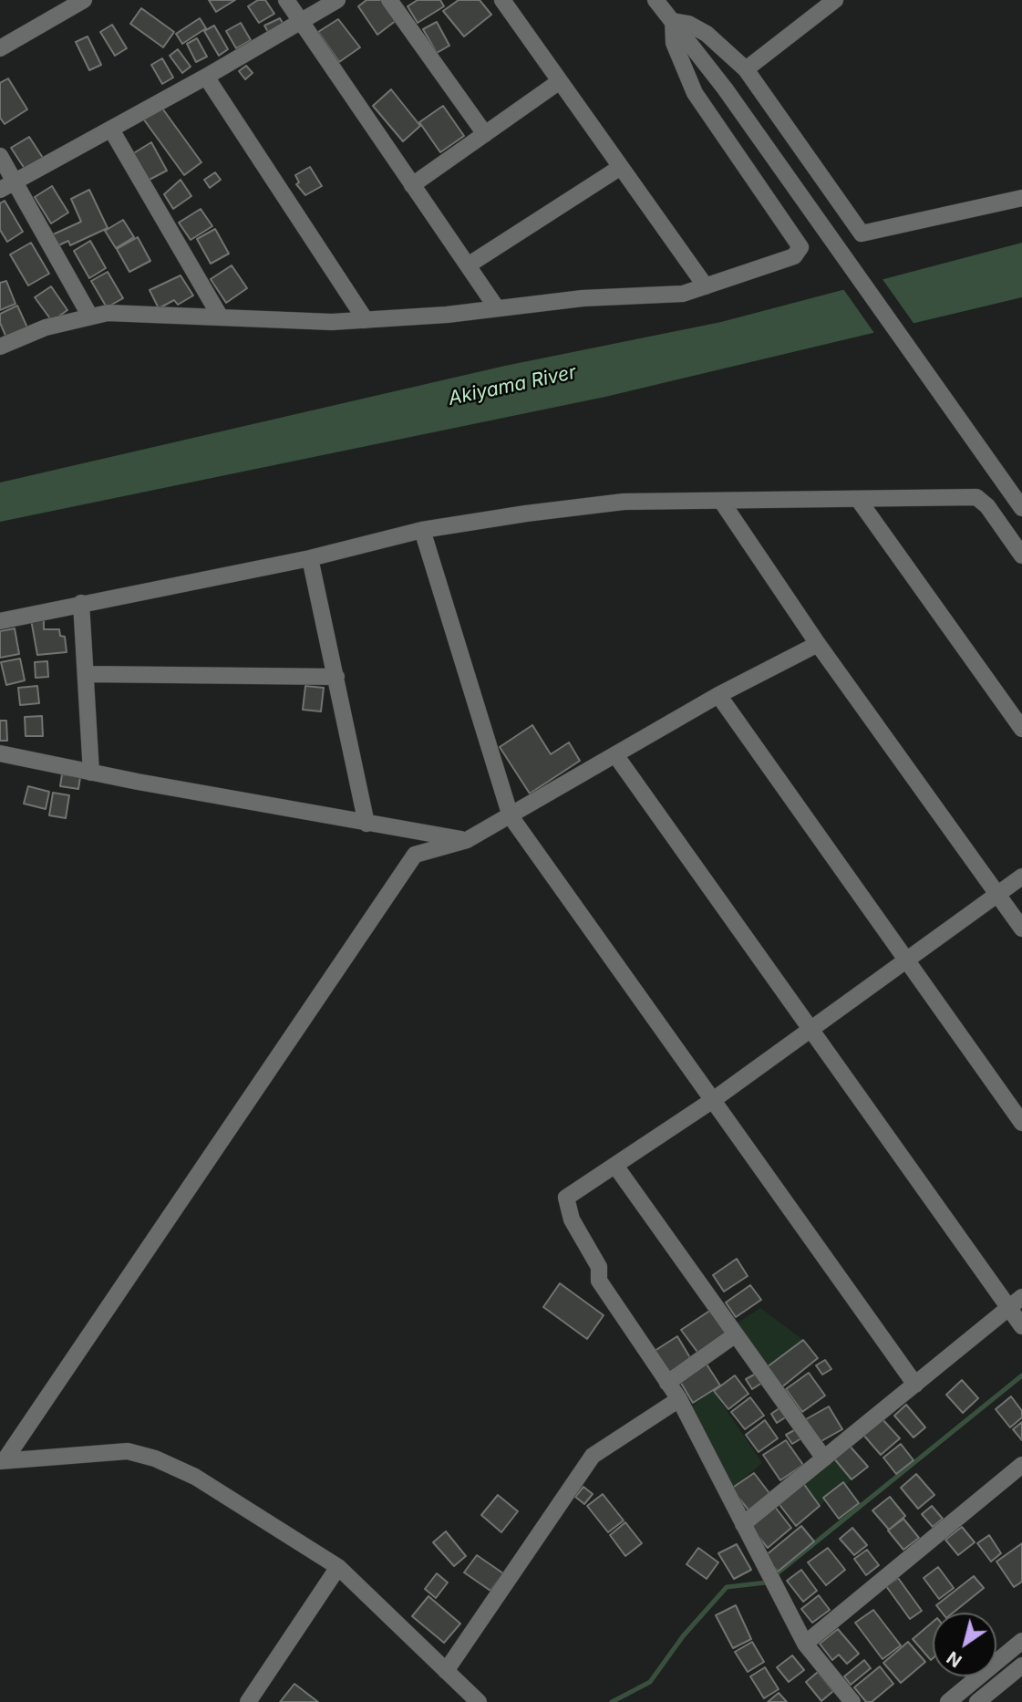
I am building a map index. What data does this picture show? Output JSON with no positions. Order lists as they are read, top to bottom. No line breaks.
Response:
{"water":["Akiyama River"],"north":"bottom left"}
